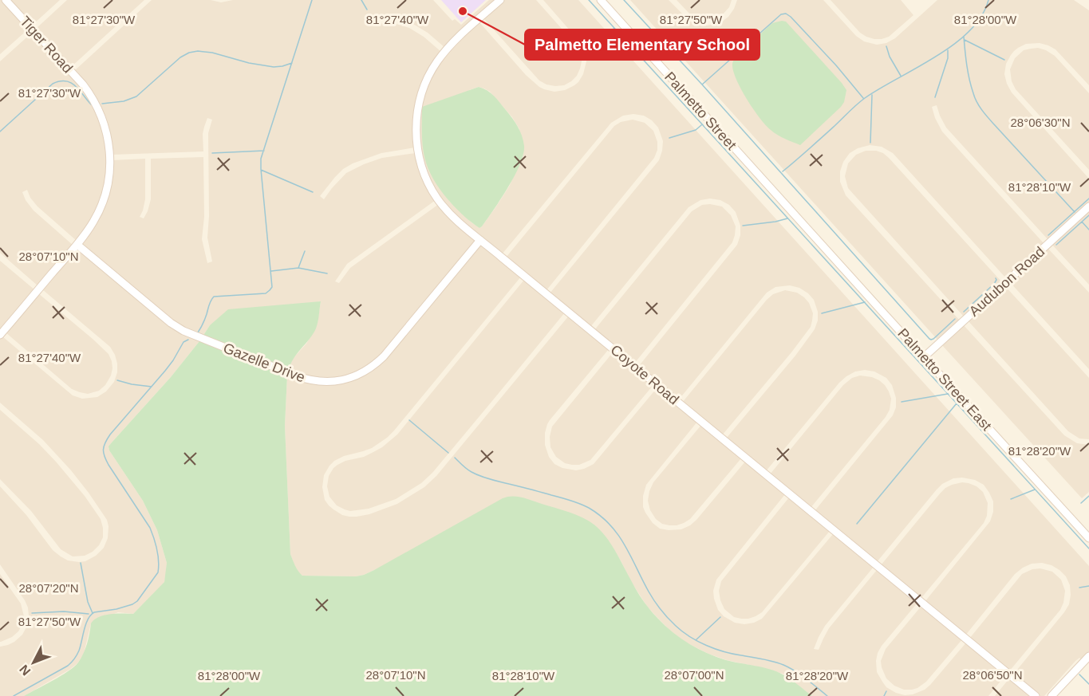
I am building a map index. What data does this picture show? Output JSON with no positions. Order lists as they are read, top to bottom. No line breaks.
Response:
{"streets":{"street":["Tiger Road","Palmetto Street","Audubon Road","Gazelle Drive","Coyote Road","Palmetto Street East"]},"crossings":[["Tiger Road","Gazelle Drive"],["Palmetto Street","Palmetto Street East"],["Audubon Road","Palmetto Street East"],["Gazelle Drive","Coyote Road"]],"places":["Palmetto Elementary School"],"north":"bottom left","coordinates":["81°27'30\"W","81°27'40\"W","81°27'50\"W","81°28'00\"W","28°06'30\"N","81°28'10\"W","28°07'10\"N","81°28'20\"W","28°07'20\"N","28°07'00\"N","28°06'50\"N"]}
